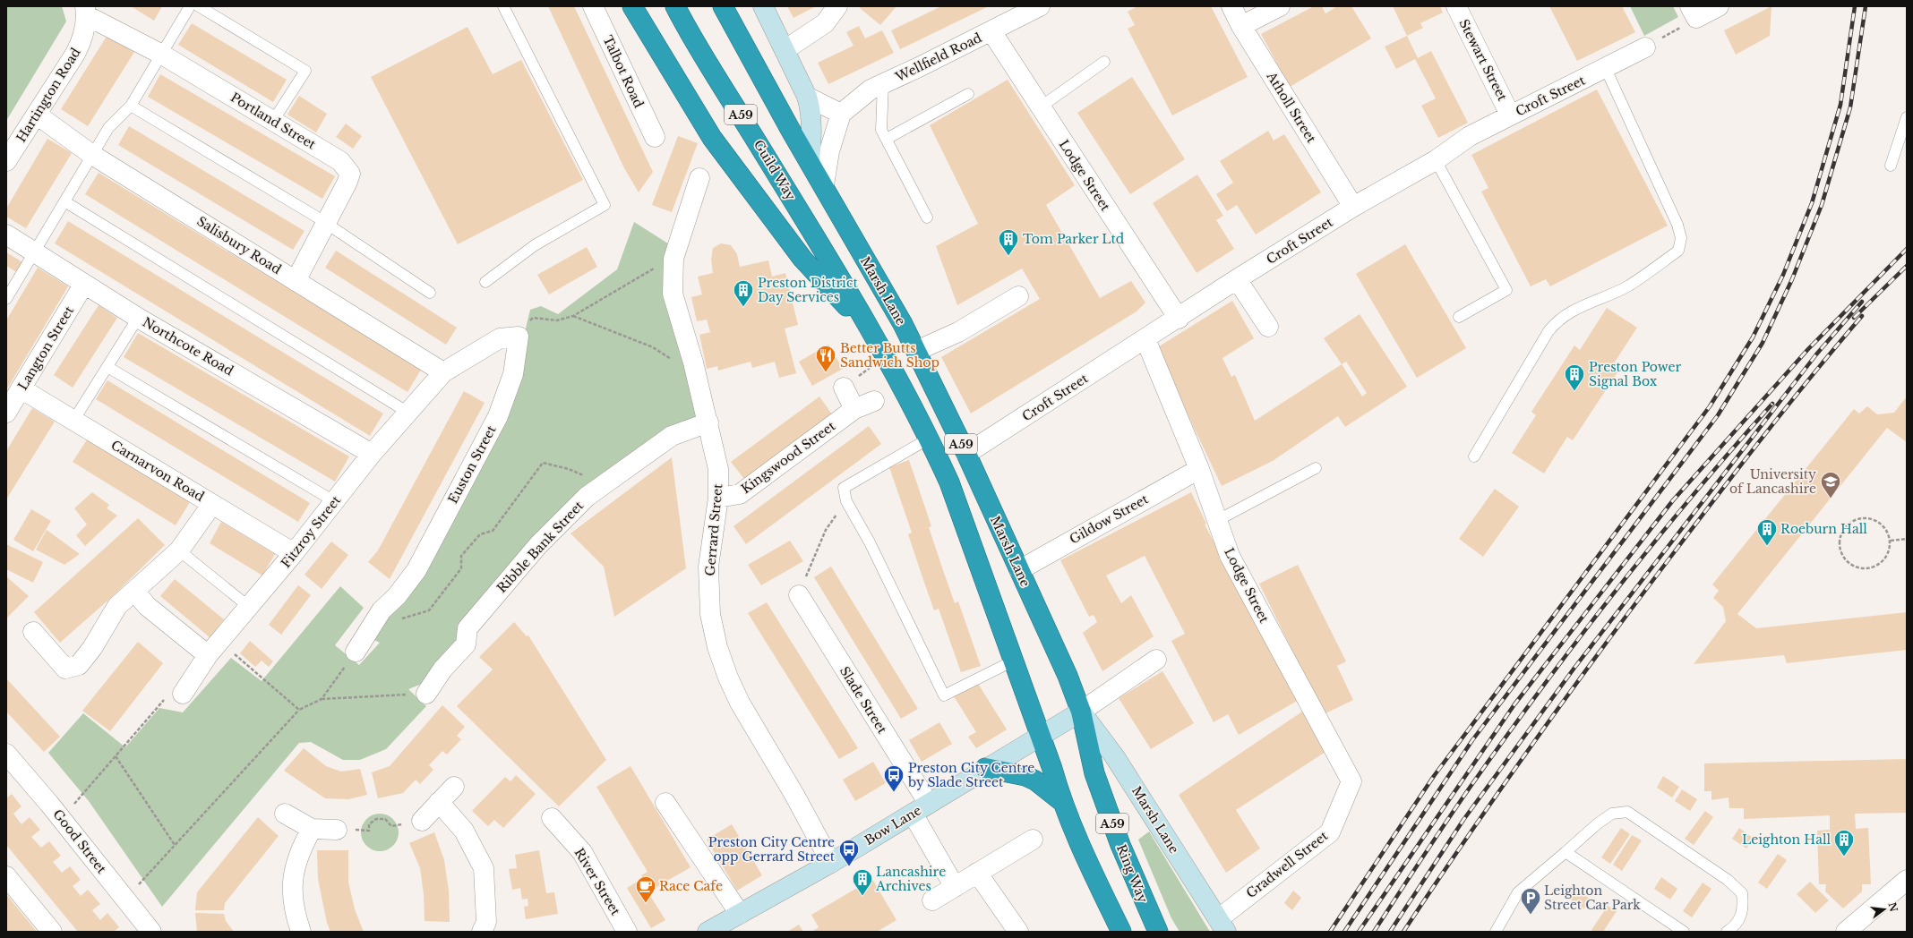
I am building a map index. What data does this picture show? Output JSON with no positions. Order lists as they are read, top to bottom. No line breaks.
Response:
{"streets":{"highway":["A59","Guild Way","Marsh Lane","Ring Way"],"street":["Wellfield Road","Stewart Street","Talbot Road","Hartington Road","Croft Street","Atholl Street","Portland Street","Lodge Street","Salisbury Road","Northcote Road","Langton Street","Kingswood Street","Euston Street","Carnarvon Road","Gildow Street","Gerrard Street","Fitzroy Street","Ribble Bank Street","Slade Street","Bow Lane","Good Street","Gradwell Street","River Street"]},"crossings":[["Wellfield Road","Lodge Street"],["Stewart Street","Croft Street"],["Hartington Road","Portland Street"],["Hartington Road","Salisbury Road"],["Croft Street","Atholl Street"],["Croft Street","Lodge Street"],["Croft Street","Marsh Lane"],["A59","Guild Way"],["A59","Marsh Lane"],["A59","Bow Lane"],["Portland Street","Salisbury Road"],["Lodge Street","Gildow Street"],["Lodge Street","Gradwell Street"],["Salisbury Road","Fitzroy Street"],["Marsh Lane","Gildow Street"],["Marsh Lane","Gradwell Street"],["Marsh Lane","Ring Way"],["Northcote Road","Langton Street"],["Northcote Road","Fitzroy Street"],["Langton Street","Carnarvon Road"],["Kingswood Street","Gerrard Street"],["Carnarvon Road","Fitzroy Street"],["Gerrard Street","Ribble Bank Street"],["Gerrard Street","Bow Lane"],["Slade Street","Bow Lane"]],"places":{"building":["Tom Parker Ltd","Preston District Day Services","Preston Power Signal Box","Roeburn Hall","Leighton Hall","Lancashire Archives"],"restaurant":["Better Butts Sandwich Shop"],"school or university":["University of Lancashire"],"bus stop":["Preston City Centre by Slade Street","Preston City Centre opp Gerrard Street"],"cafe":["Race Cafe"],"parking":["Leighton Street Car Park"]},"north":"right"}
